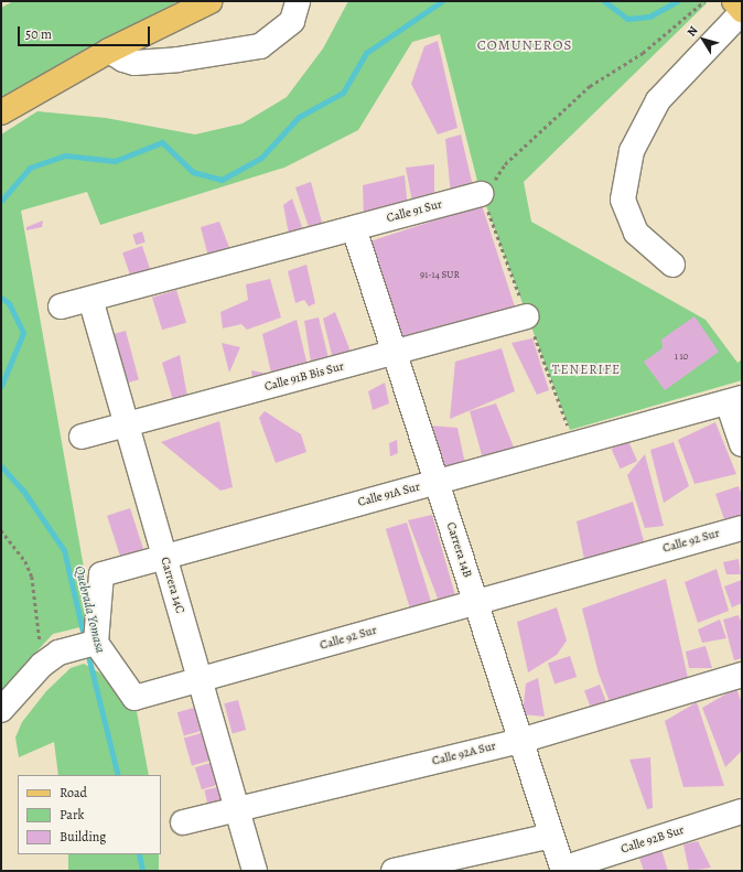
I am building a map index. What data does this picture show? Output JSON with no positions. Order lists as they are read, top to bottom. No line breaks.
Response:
{"streets":{"street":["Calle 91 Sur","Calle 91B Bis Sur","Calle 91A Sur","Calle 92 Sur","Carrera 14B","Carrera 14C","Calle 92A Sur","Calle 92B Sur"]},"crossings":[["Calle 91 Sur","Carrera 14B"],["Calle 91 Sur","Carrera 14C"],["Calle 91B Bis Sur","Carrera 14B"],["Calle 91B Bis Sur","Carrera 14C"],["Calle 91A Sur","Calle 92 Sur"],["Calle 91A Sur","Carrera 14B"],["Calle 91A Sur","Carrera 14C"],["Calle 92 Sur","Carrera 14B"],["Calle 92 Sur","Carrera 14C"],["Carrera 14B","Calle 92A Sur"],["Carrera 14B","Calle 92B Sur"],["Carrera 14C","Calle 92A Sur"]],"districts":["COMUNEROS","TENERIFE"],"water":["Quebrada Yomasa"],"house_numbers":["91-14 SUR","1 10"],"legend":["Road","Park","Building"],"scale_bar":"50 m","north":"top left"}
